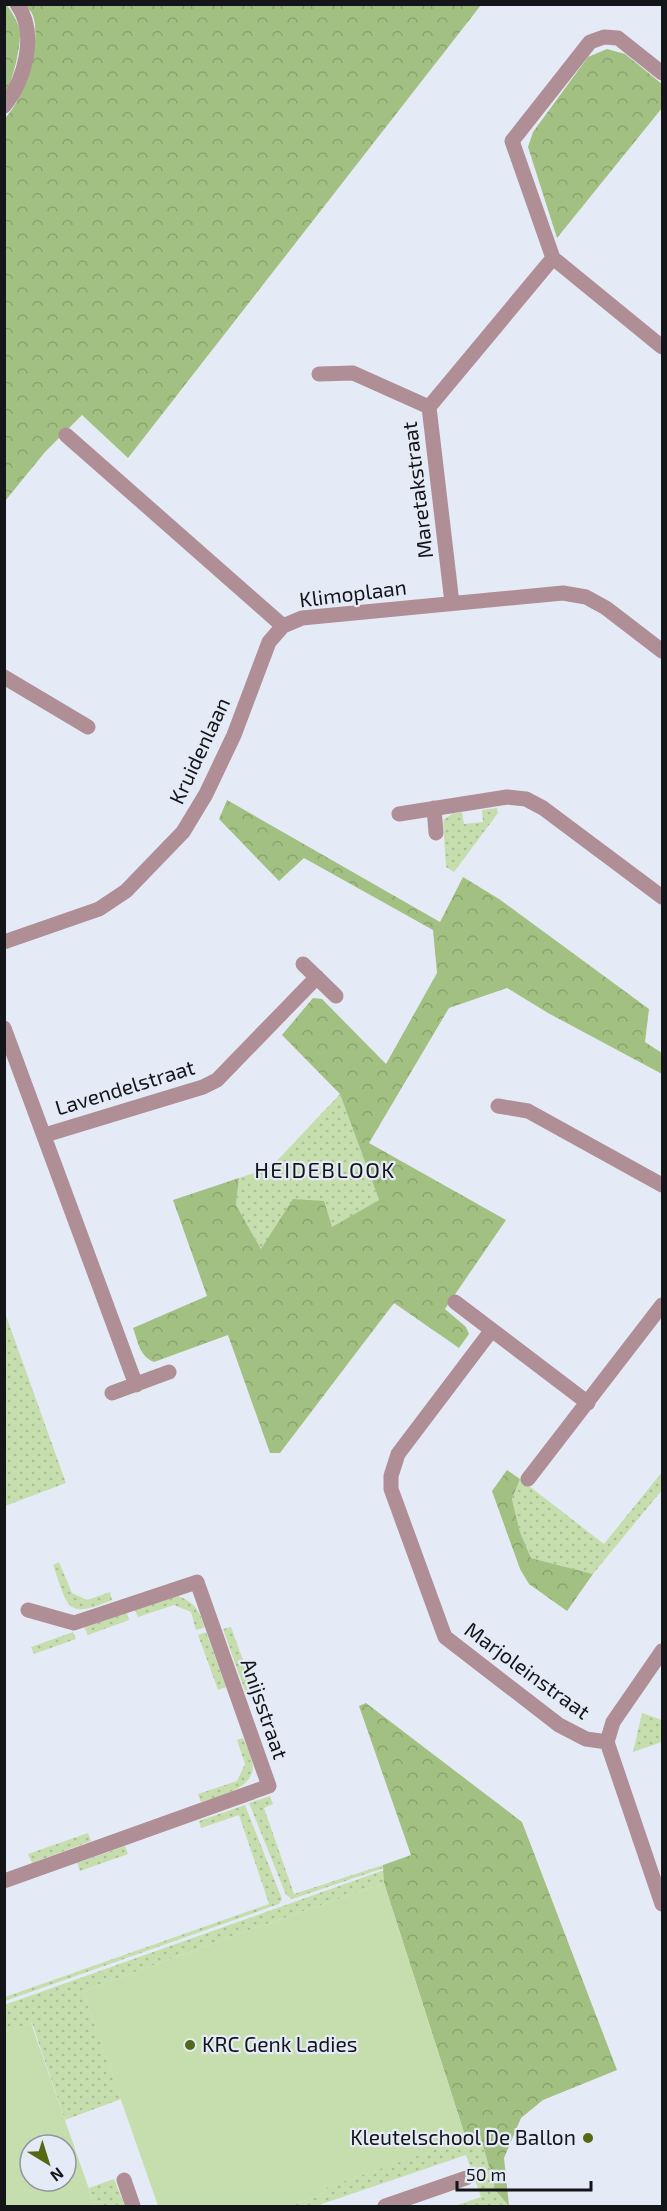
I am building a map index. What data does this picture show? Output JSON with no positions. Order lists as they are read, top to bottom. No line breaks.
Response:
{"streets":{"street":["Maretakstraat","Klimoplaan","Kruidenlaan","Lavendelstraat","Marjoleinstraat","Anijsstraat"]},"crossings":[["Maretakstraat","Klimoplaan"],["Klimoplaan","Kruidenlaan"]],"districts":["HEIDEBLOOK"],"places":["KRC Genk Ladies","Kleutelschool De Ballon"],"scale_bar":"50 m","north":"bottom right"}
